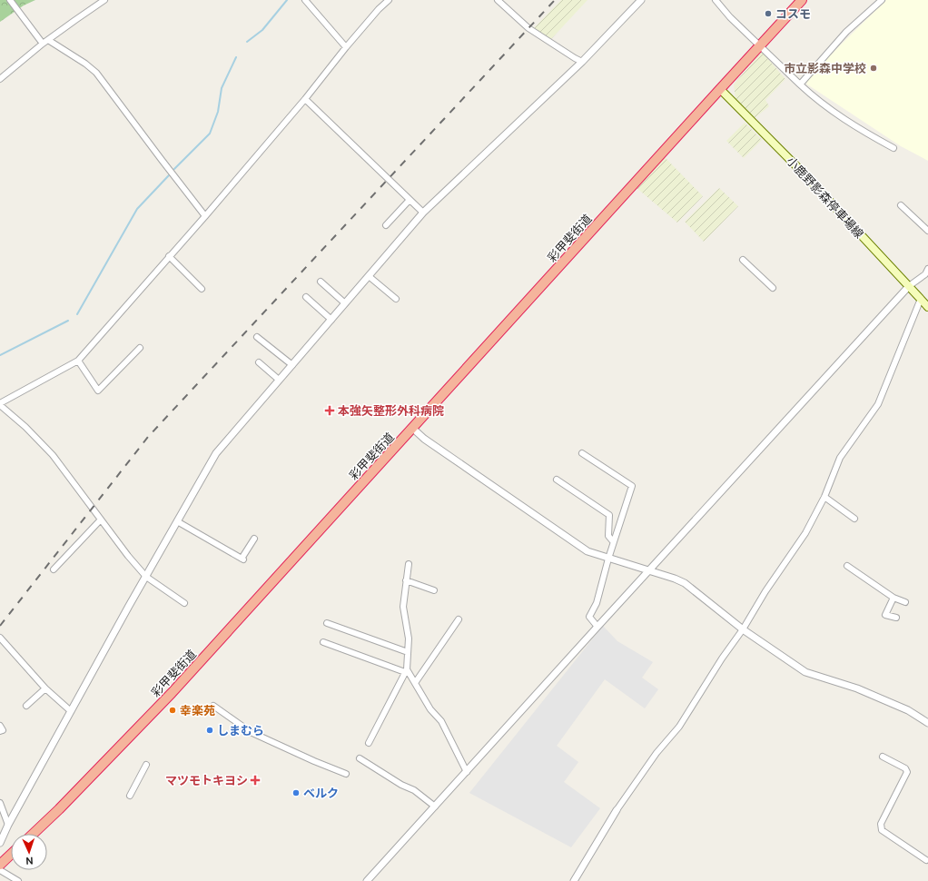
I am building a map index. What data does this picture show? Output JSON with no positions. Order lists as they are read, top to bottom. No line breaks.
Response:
{"streets":{"highway":["彩甲斐街道"],"main road":["小鹿野影森停車場線"]},"crossings":[["小鹿野影森停車場線","彩甲斐街道"]],"places":{"other":["コスモ","市立影森中学校","幸楽苑","しまむら","ベルク"],"health":["本強矢整形外科病院","マツモトキヨシ"]},"north":"bottom"}
